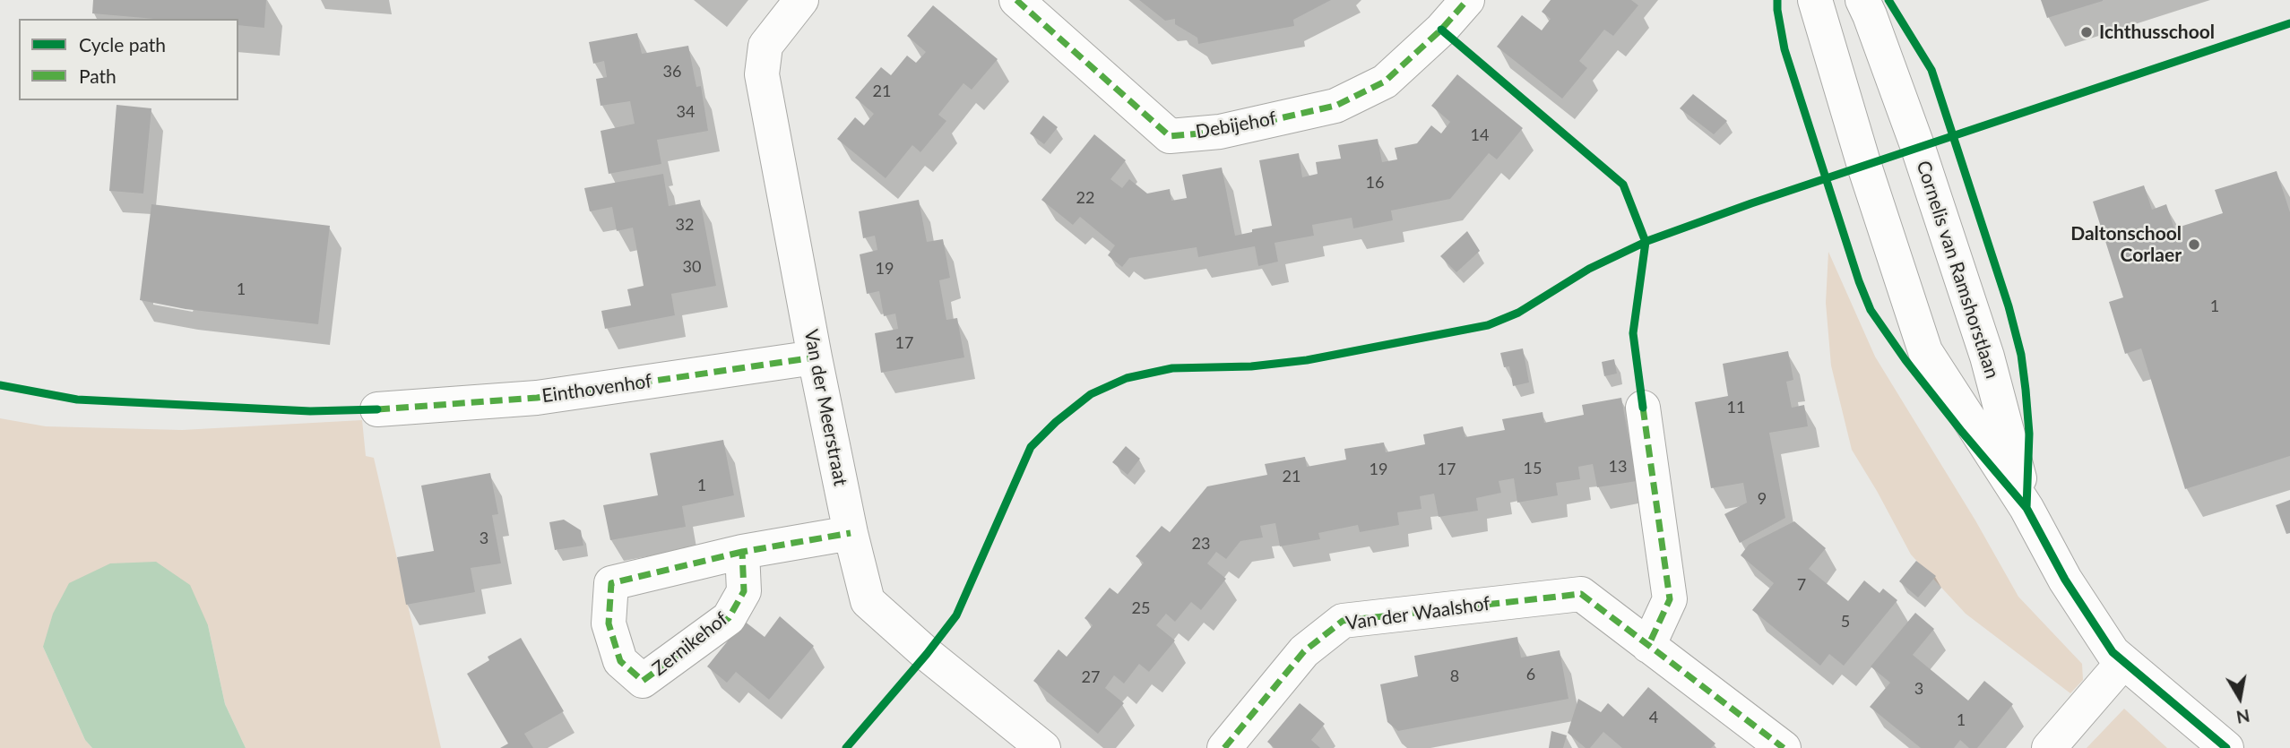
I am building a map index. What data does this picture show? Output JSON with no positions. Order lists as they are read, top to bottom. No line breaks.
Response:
{"streets":{"street":["Debijehof","Cornelis van Ramshorstlaan","Einthovenhof","Van der Meerstraat","Van der Waalshof"]},"crossings":[["Einthovenhof","Van der Meerstraat"]],"places":["Ichthusschool","Daltonschool Corlaer"],"house_numbers":["36","21","34","14","16","22","32","30","19","1","1","17","11","13","15","19","17","21","1","9","3","23","7","25","5","6","8","27","3","4","1"],"legend":["Cycle path","Path"],"north":"bottom"}
